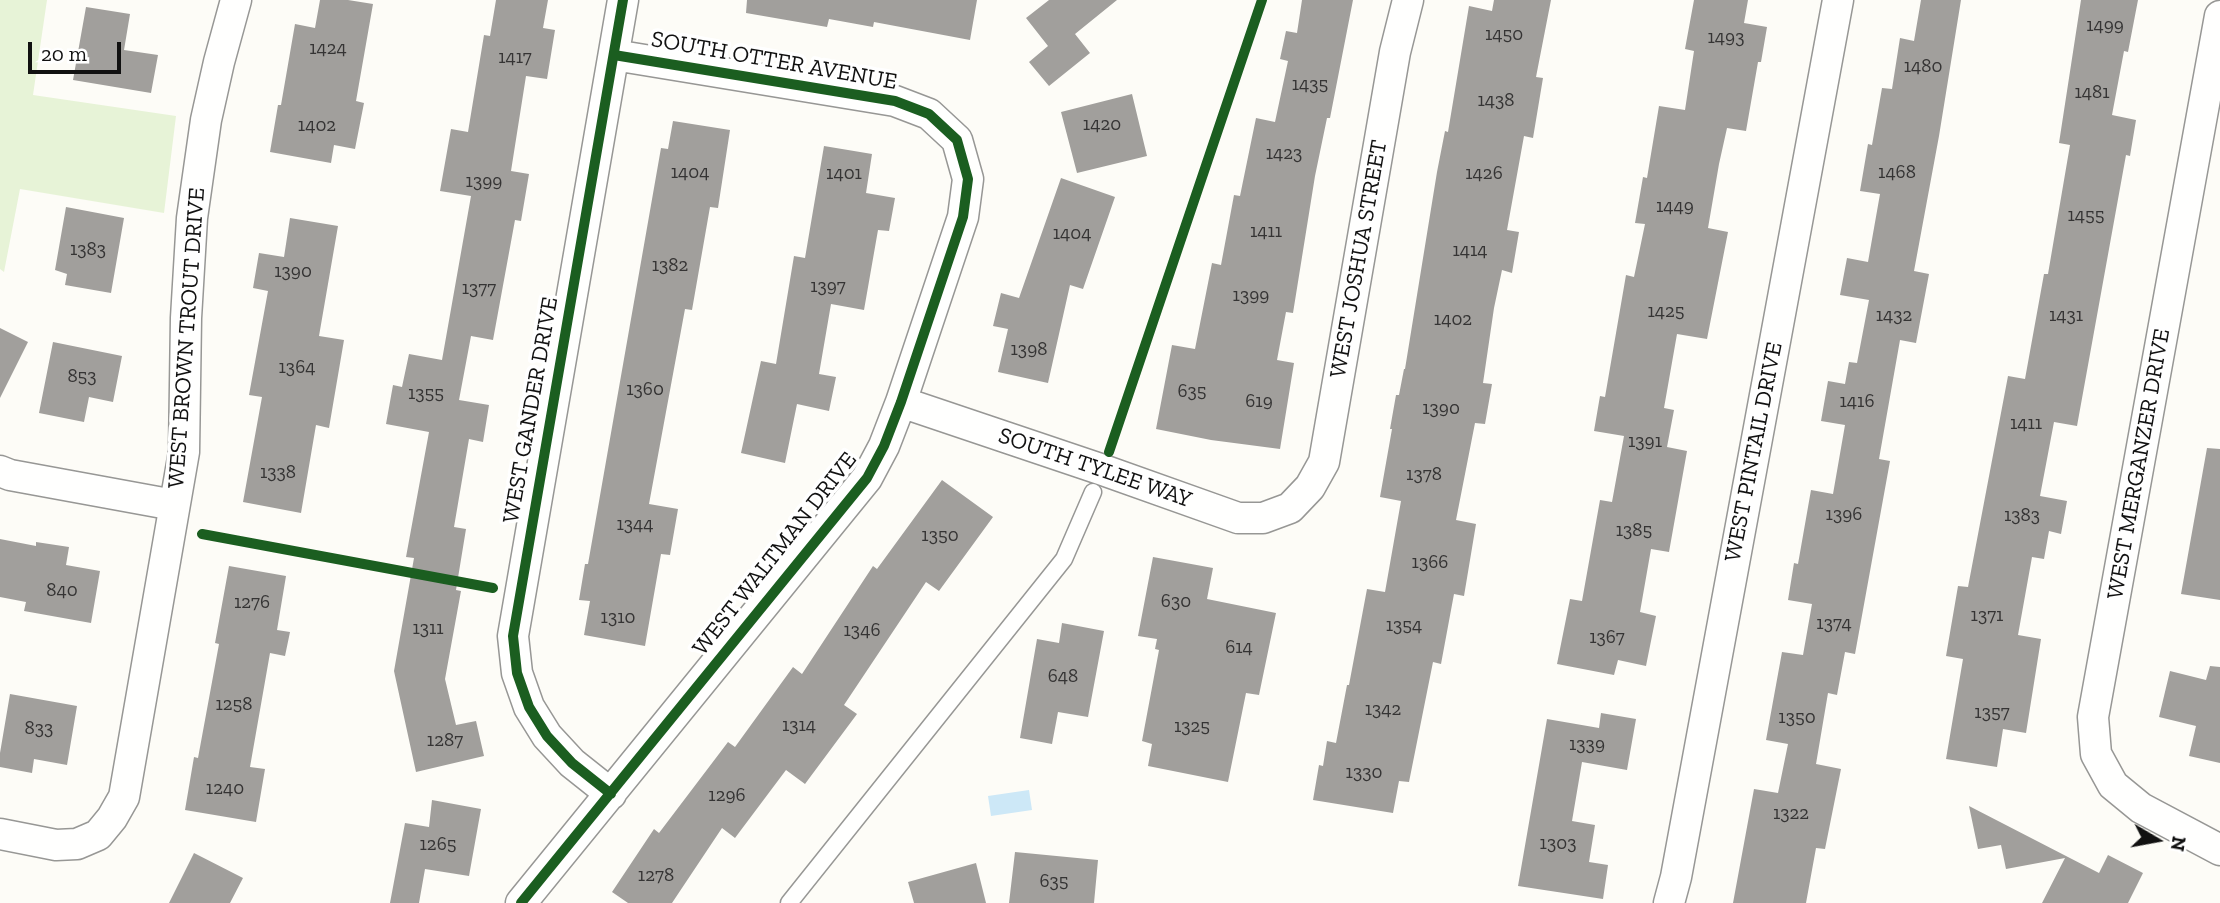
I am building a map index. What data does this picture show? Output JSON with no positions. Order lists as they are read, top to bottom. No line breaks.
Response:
{"streets":{"street":["SOUTH OTTER AVENUE","WEST JOSHUA STREET","WEST BROWN TROUT DRIVE","WEST GANDER DRIVE","WEST PINTAIL DRIVE","WEST MERGANZER DRIVE","SOUTH TYLEE WAY","WEST WALTMAN DRIVE"]},"crossings":[["SOUTH OTTER AVENUE","WEST GANDER DRIVE"],["SOUTH OTTER AVENUE","WEST WALTMAN DRIVE"],["WEST JOSHUA STREET","SOUTH TYLEE WAY"],["WEST GANDER DRIVE","WEST WALTMAN DRIVE"],["SOUTH TYLEE WAY","WEST WALTMAN DRIVE"]],"house_numbers":["1499","1450","1493","1424","1417","1480","1435","1481","1438","1420","1402","1423","1404","1468","1401","1426","1399","1449","1455","1411","1404","1383","1414","1382","1390","1397","1377","1399","1425","1432","1431","1402","1398","1364","853","1360","635","1355","619","1416","1390","1411","1391","1338","1378","1396","1383","1344","1385","1350","1366","840","630","1276","1371","1310","1374","1354","1311","1346","1367","614","648","1258","1342","1357","1350","1314","1325","833","1287","1339","1330","1240","1296","1322","1303","1265","1278","635"],"scale_bar":"20 m","north":"right"}
